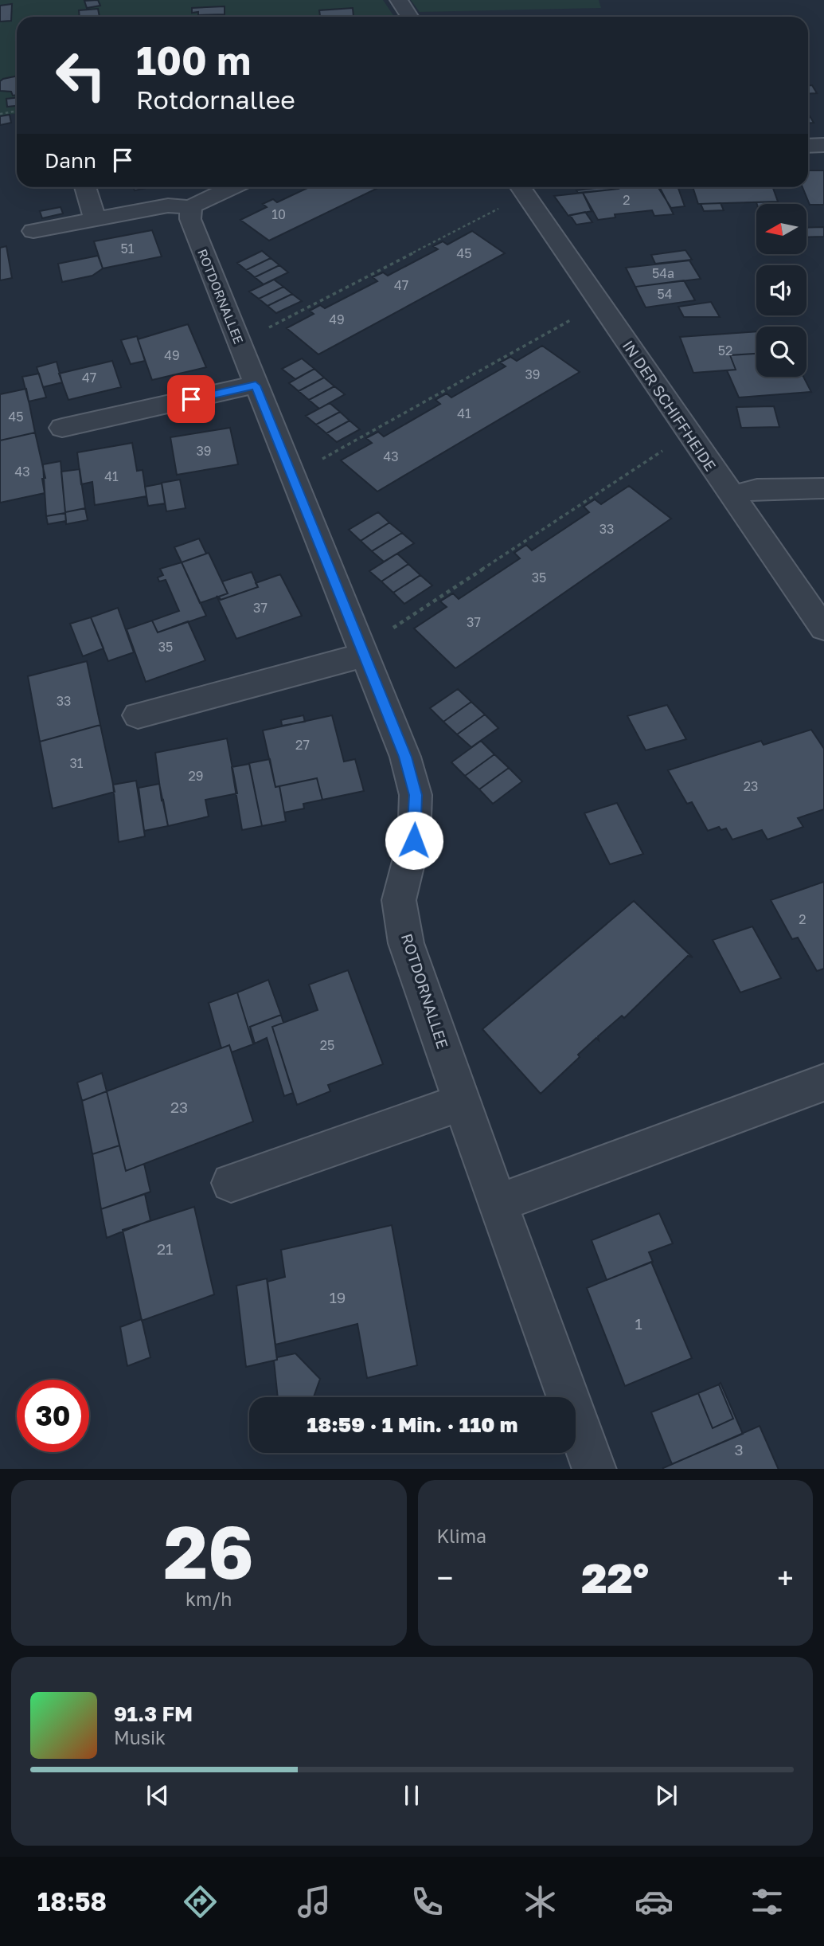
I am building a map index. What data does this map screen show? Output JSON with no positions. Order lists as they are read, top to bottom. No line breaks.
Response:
{"streets":{"street":["ROTDORNALLEE","IN DER SCHIFFHEIDE"]},"house_numbers":["2","10","51","45","54a","47","54","49","52","49","39","47","41","45","39","43","43","41","33","35","37","37","35","33","27","31","29","23","2","25","23","21","19","1","3"],"north":"left","page":{"turn":["100 m","Rotdornallee"],"then":"Dann","limit":"30","trip":"18:59 · 1 Min. · 110 m","tile":[["26","km/h"],"Klima"],"heat":["−","22°","+"],"song":["91.3 FM","Musik"],"tabs":"18:58"}}
